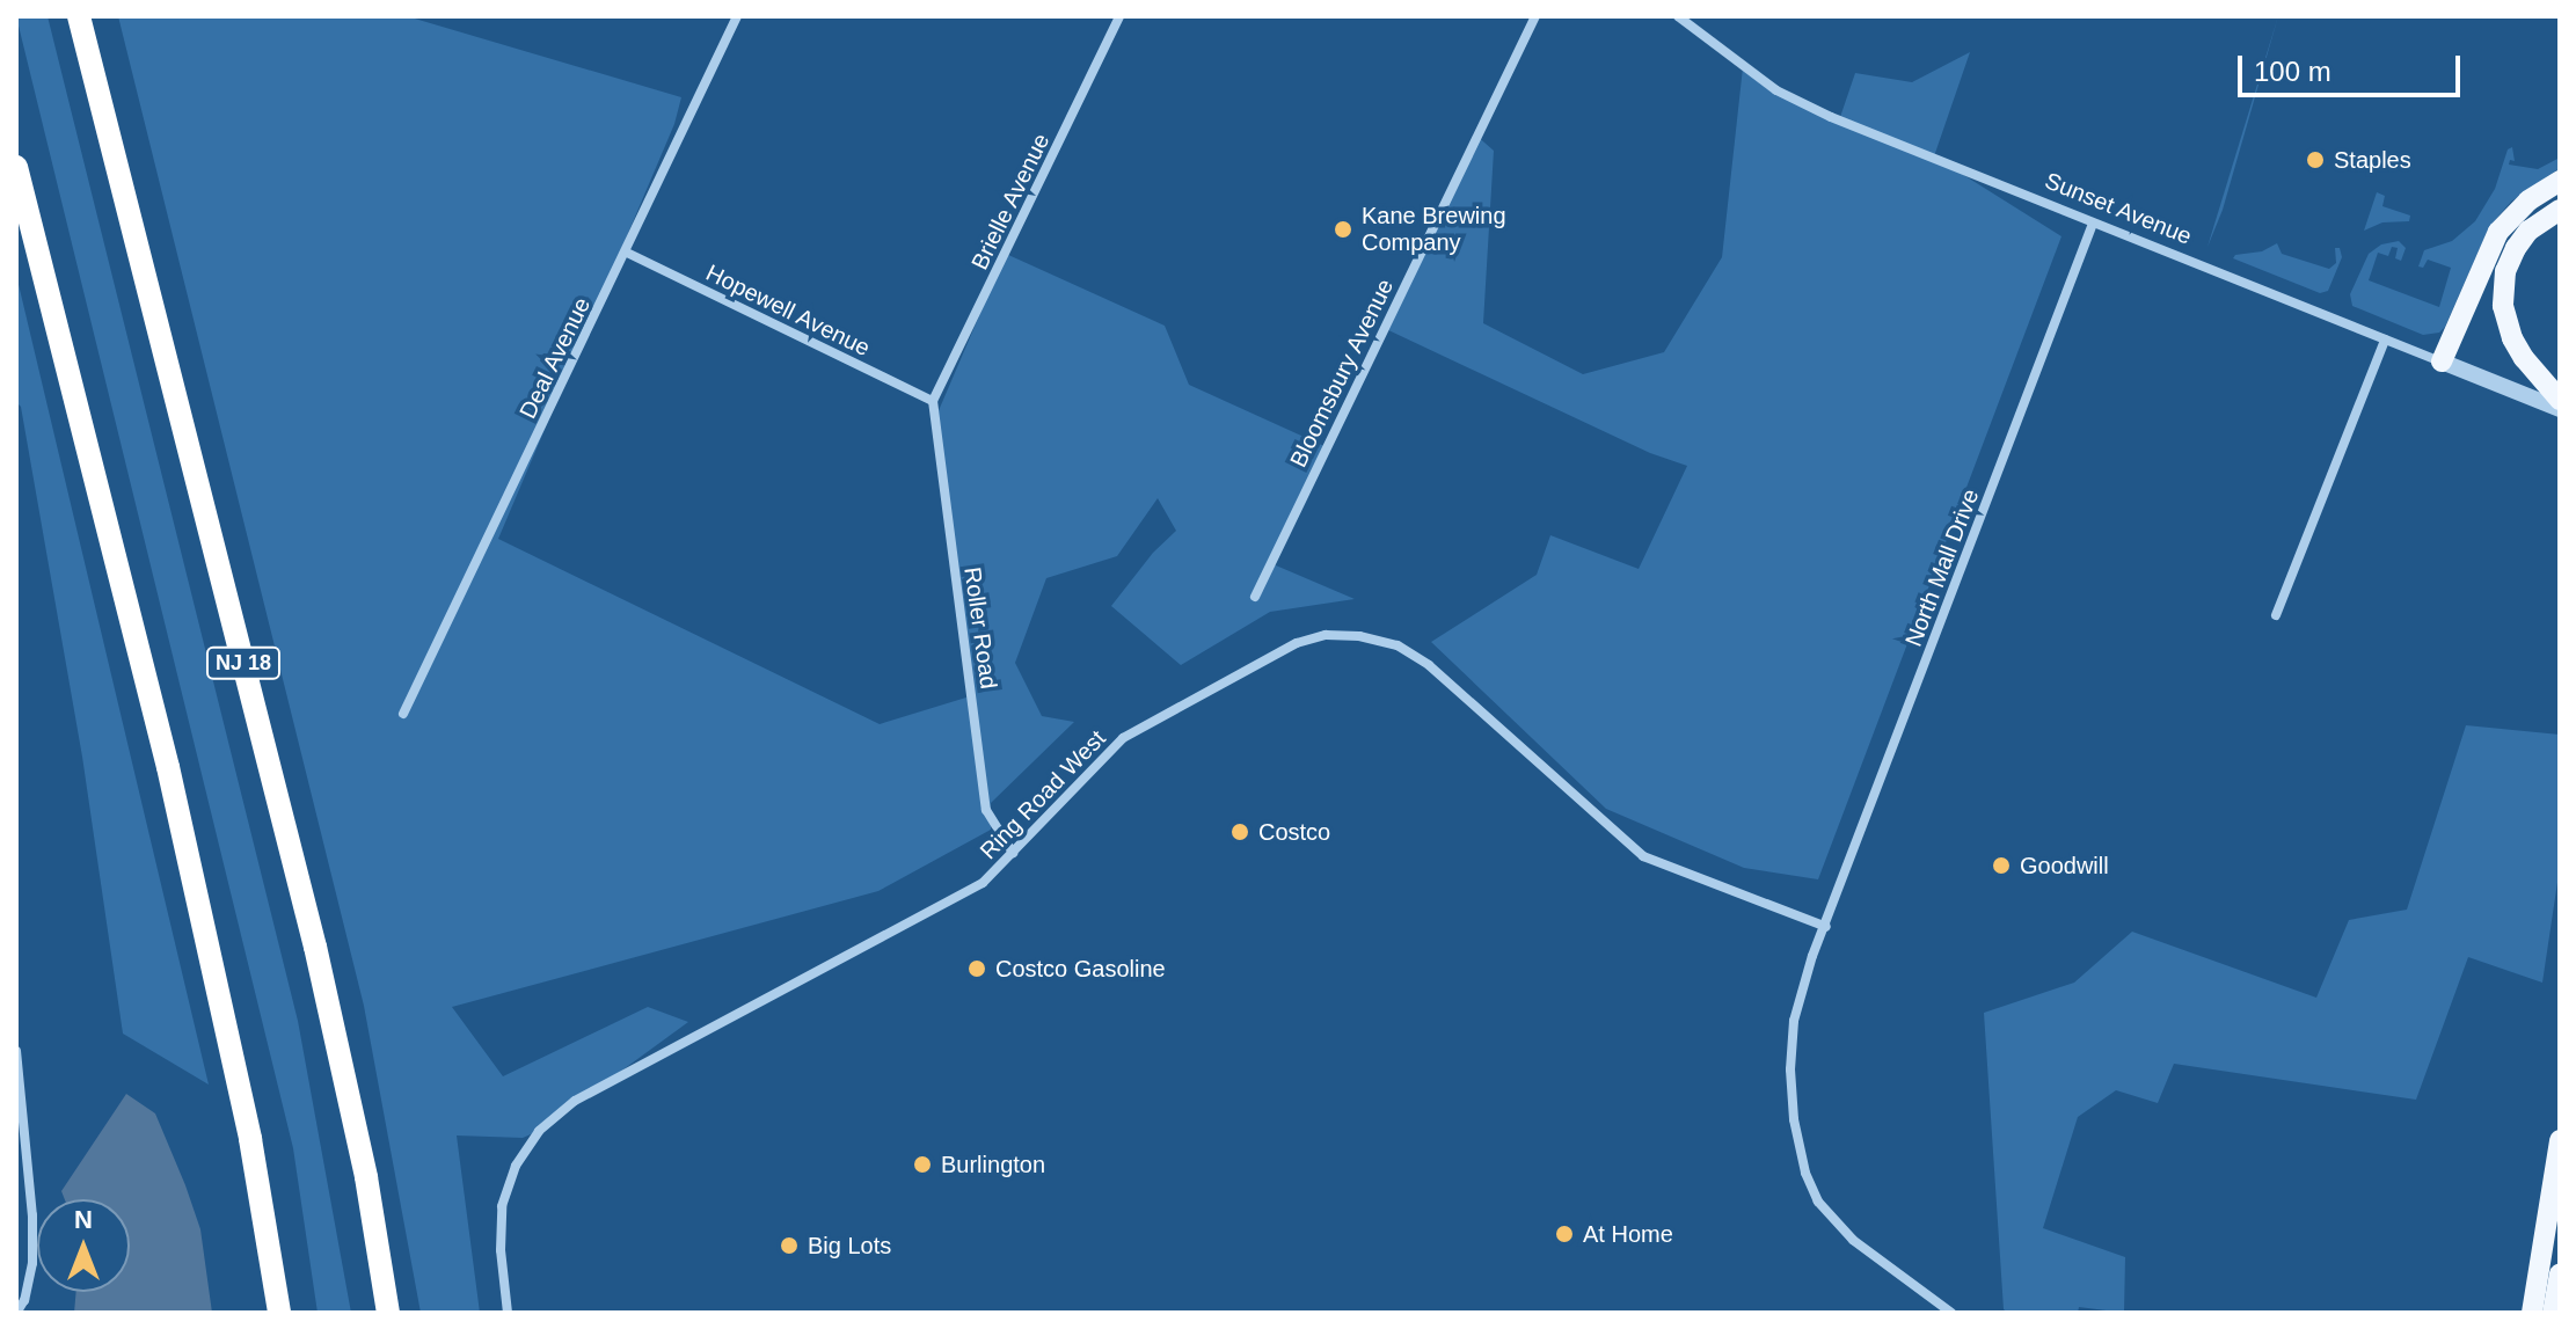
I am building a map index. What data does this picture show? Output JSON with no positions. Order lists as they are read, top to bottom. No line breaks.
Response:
{"streets":{"highway":["NJ 18"],"street":["Brielle Avenue","Sunset Avenue","Hopewell Avenue","Deal Avenue","Bloomsbury Avenue","North Mall Drive","Roller Road","Ring Road West"]},"crossings":[["Brielle Avenue","Hopewell Avenue"],["Brielle Avenue","Roller Road"],["Sunset Avenue","North Mall Drive"],["Hopewell Avenue","Deal Avenue"],["Hopewell Avenue","Roller Road"],["North Mall Drive","Ring Road West"],["Roller Road","Ring Road West"]],"places":["Staples","Kane Brewing Company","Costco","Goodwill","Costco Gasoline","Burlington","At Home","Big Lots"],"scale_bar":"100 m","north":"top"}
